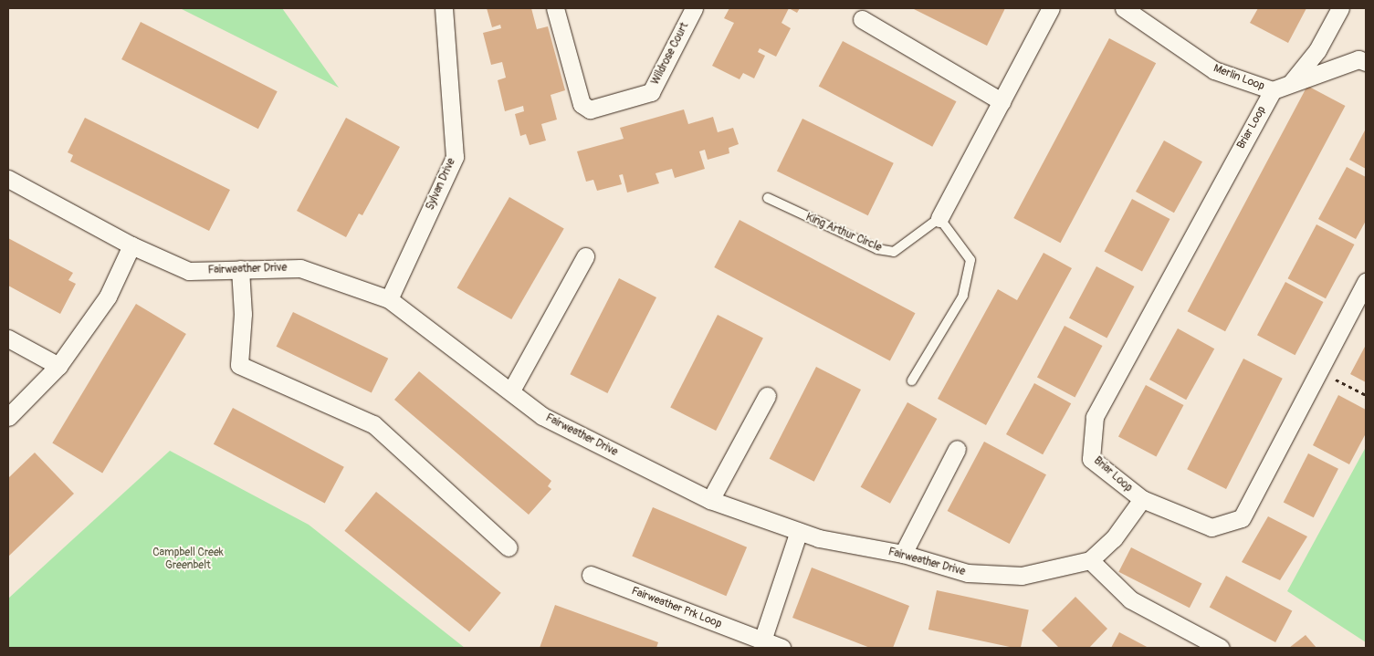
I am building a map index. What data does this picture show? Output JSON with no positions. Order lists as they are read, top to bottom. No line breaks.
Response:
{"streets":{"street":["Wildrose Court","Merlin Loop","Briar Loop","Sylvan Drive","King Arthur Circle","Fairweather Drive","Fairweather Prk Loop"]},"crossings":[["Merlin Loop","Briar Loop"],["Briar Loop","Fairweather Drive"],["Sylvan Drive","Fairweather Drive"]],"parks":["Campbell Creek Greenbelt"]}
